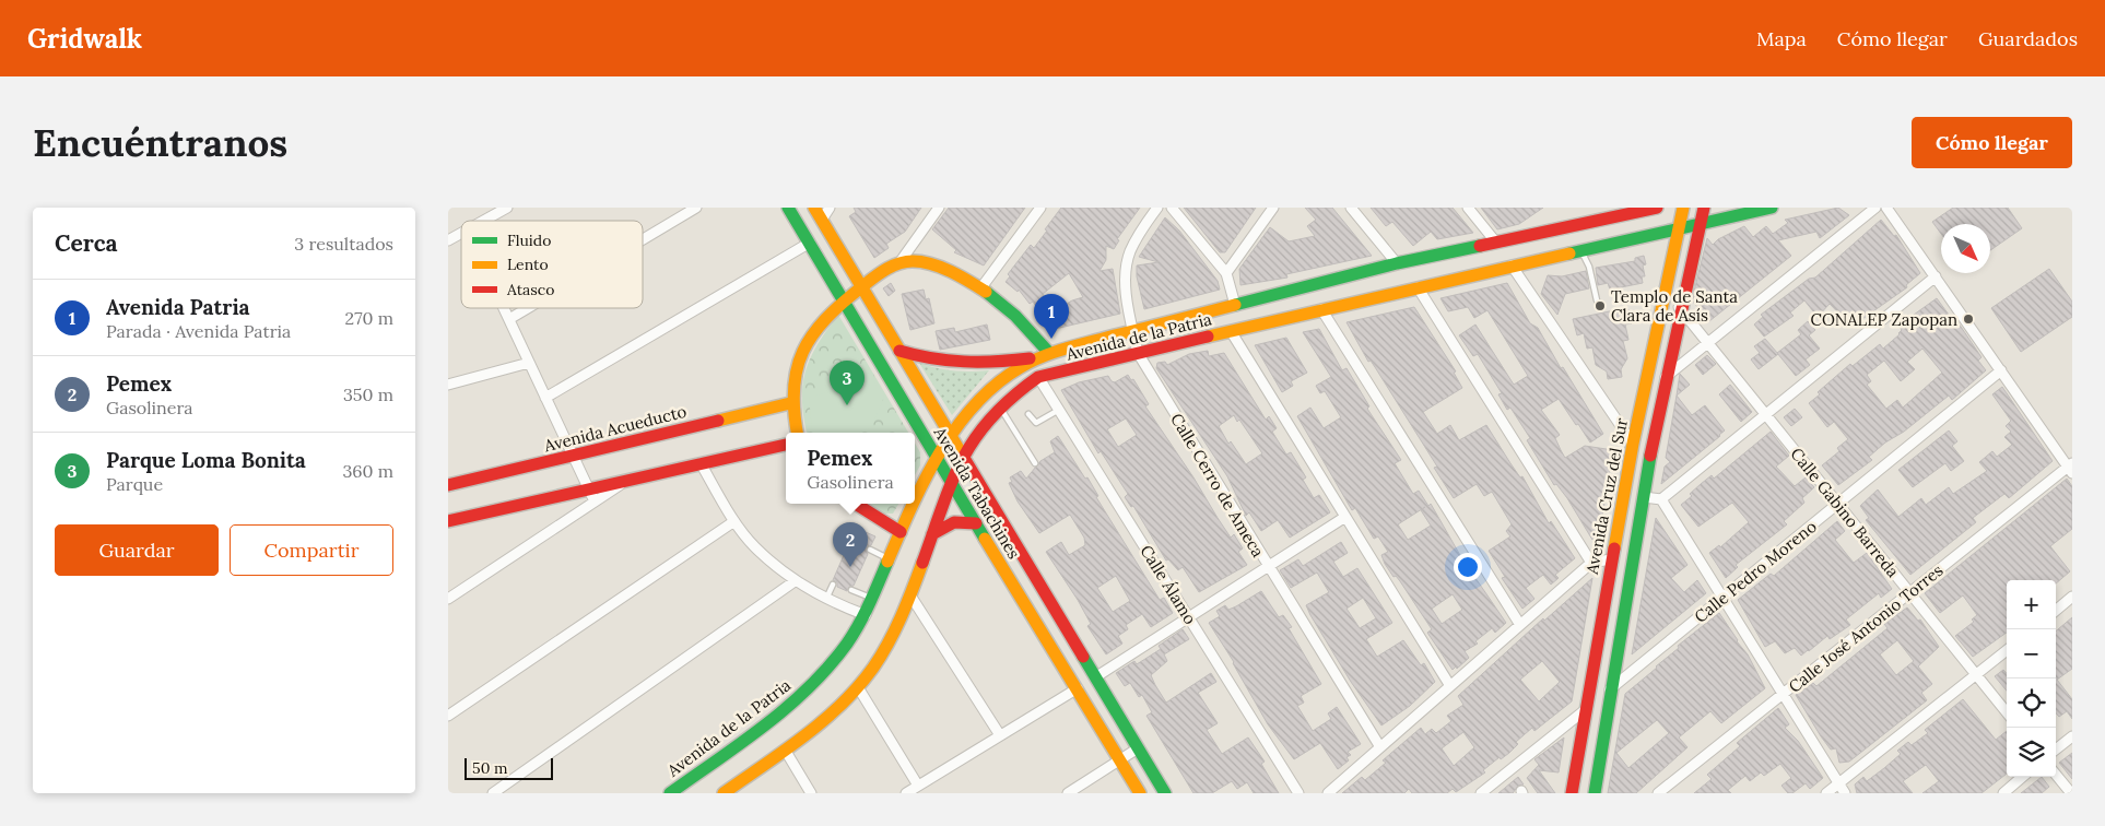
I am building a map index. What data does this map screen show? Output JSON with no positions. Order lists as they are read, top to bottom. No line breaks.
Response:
{"streets":{"main road":["Avenida de la Patria","Avenida Acueducto","Avenida Tabachines","Avenida Cruz del Sur"],"street":["Calle Cerro de Ameca","Calle Gabino Barreda","Calle Pedro Moreno","Calle Álamo","Calle José Antonio Torres"]},"crossings":[["Avenida de la Patria","Calle Cerro de Ameca"],["Avenida de la Patria","Avenida Tabachines"],["Avenida de la Patria","Avenida Cruz del Sur"],["Avenida de la Patria","Calle Álamo"],["Calle Gabino Barreda","Calle Pedro Moreno"],["Calle Gabino Barreda","Calle José Antonio Torres"]],"places":["Templo de Santa Clara de Asís","CONALEP Zapopan"],"legend":["Fluido","Lento","Atasco"],"scale_bar":"50 m","north":"bottom right","page":{"header":"Gridwalk","nav":["Mapa","Cómo llegar","Guardados"],"buttons":["Cómo llegar",["Guardar","Compartir"]],"title":"Encuéntranos","heading":["Cerca","3 resultados"],"list":[{"mark":"1","name":"Avenida Patria","note":"Parada · Avenida Patria","value":"270 m"},{"mark":"2","name":"Pemex","note":"Gasolinera","value":"350 m"},{"mark":"3","name":"Parque Loma Bonita","note":"Parque","value":"360 m"}],"pins":["1","3","2"],"popup":["Pemex","Gasolinera"],"map_buttons":["+","−"],"scale":"50 m"}}
